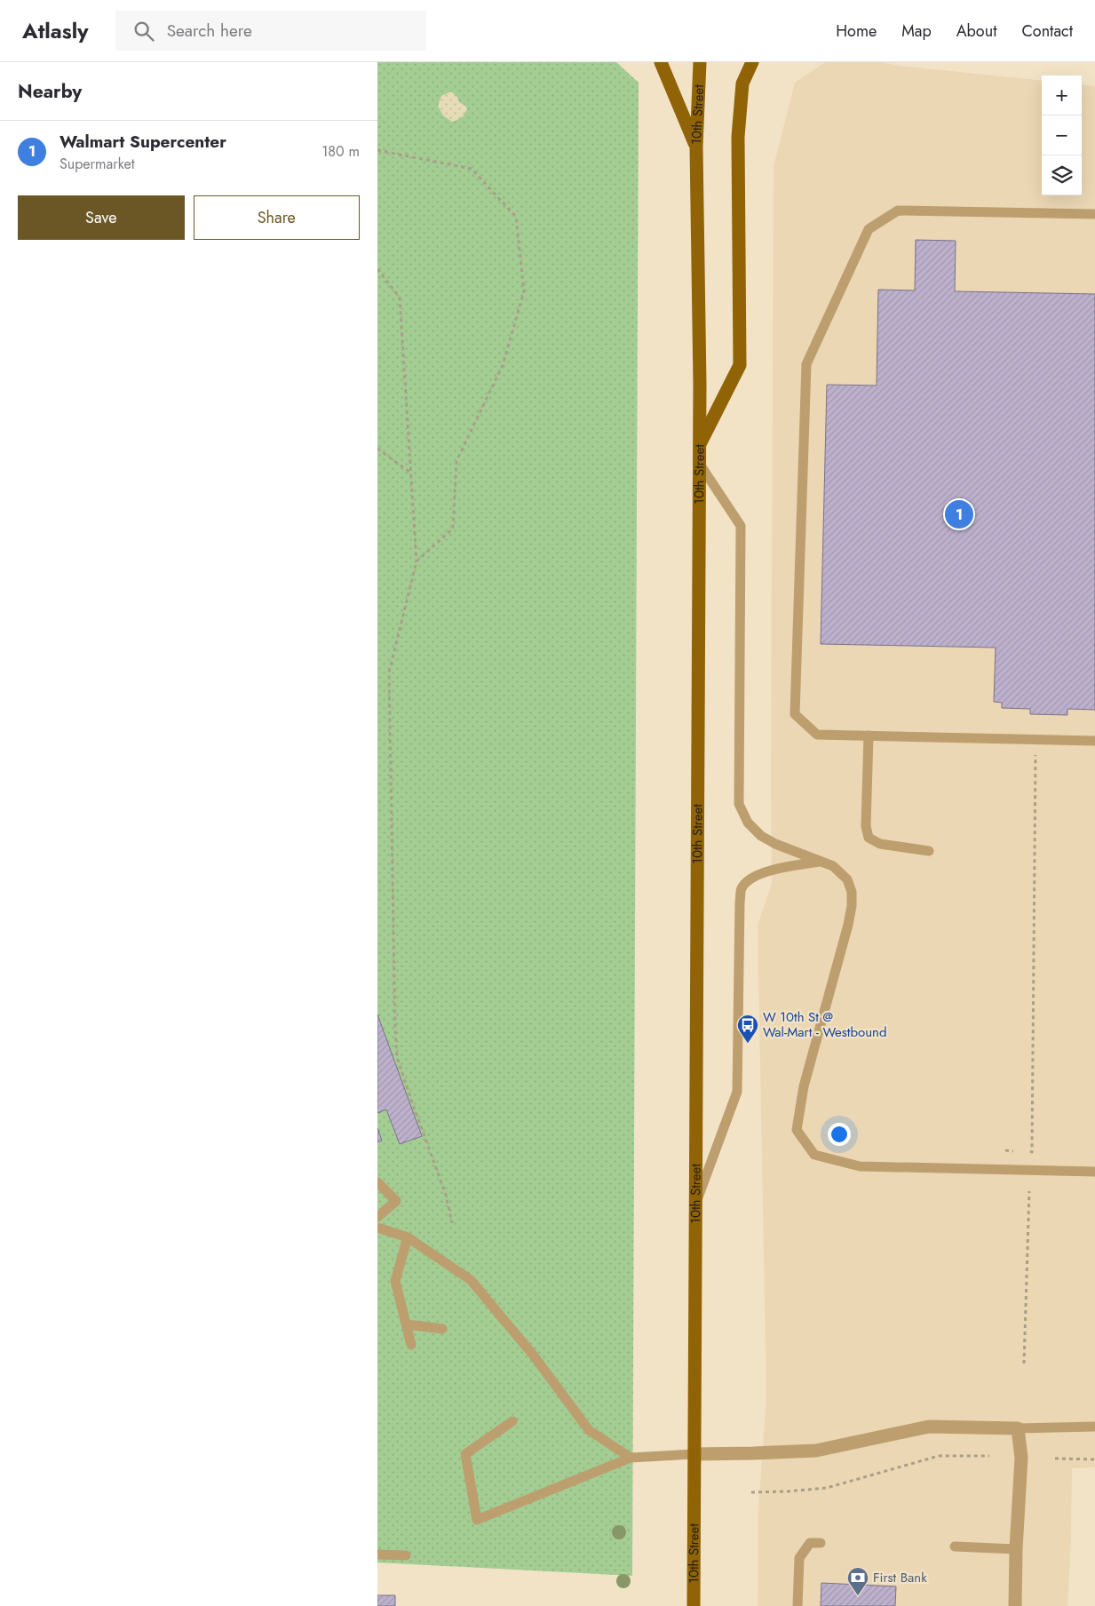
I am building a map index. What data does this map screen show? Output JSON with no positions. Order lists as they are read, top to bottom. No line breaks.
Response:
{"streets":{"main road":["10th Street"]},"places":{"bus stop":["W 10th St @ Wal-Mart - Westbound"],"bank":["First Bank"]},"page":{"header":"Atlasly","search":"Search here","nav":["Home","Map","About","Contact"],"heading":"Nearby","map_buttons":["+","−"],"list":[{"mark":"1","name":"Walmart Supercenter","note":"Supermarket","value":"180 m"}],"buttons":["Save","Share"],"pins":"1"}}
